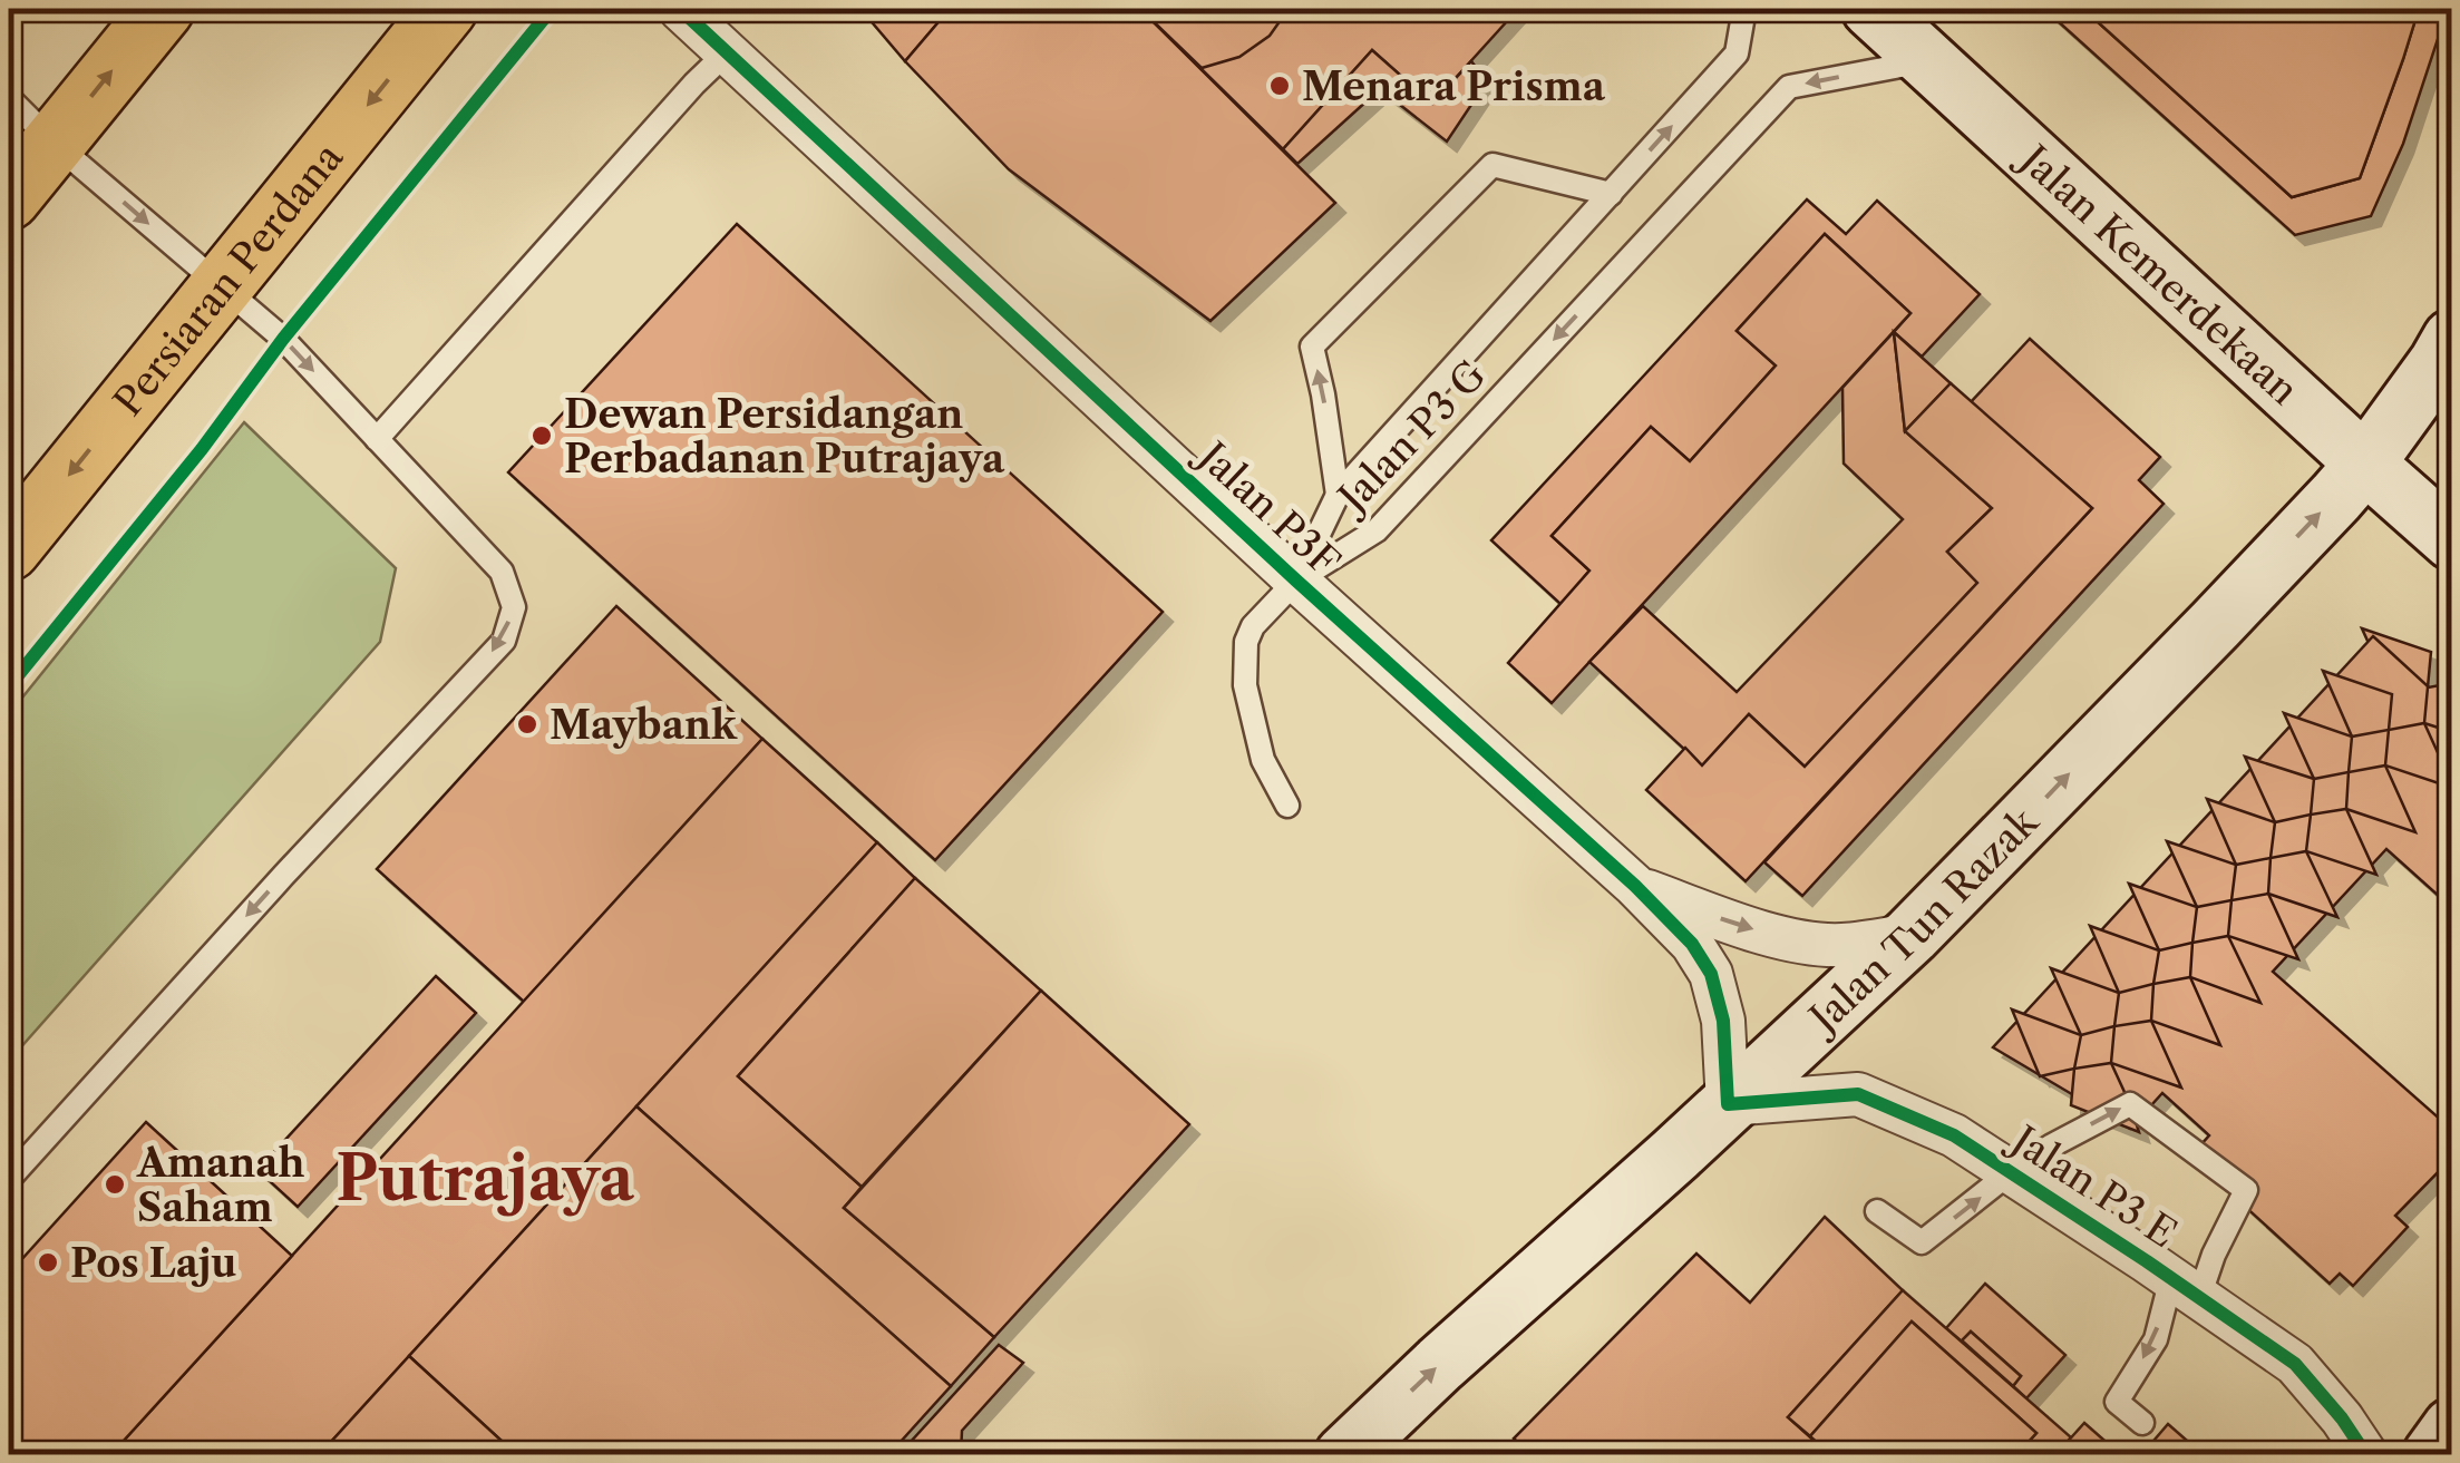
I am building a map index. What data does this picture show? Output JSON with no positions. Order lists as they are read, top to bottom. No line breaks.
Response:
{"streets":{"main road":["Persiaran Perdana"],"street":["Jalan Kemerdekaan","Jalan P3F","Jalan Tun Razak","Jalan P3 E"],"lane":["Jalan P3 G"]},"crossings":[["Jalan Kemerdekaan","Jalan P3 G"],["Jalan Kemerdekaan","Jalan Tun Razak"],["Jalan P3 G","Jalan P3F"],["Jalan P3F","Jalan Tun Razak"],["Jalan P3F","Jalan P3 E"],["Jalan Tun Razak","Jalan P3 E"]],"one_way":["Jalan Tun Razak"],"districts":["Putrajaya"],"places":["Menara Prisma","Dewan Persidangan Perbadanan Putrajaya","Maybank","Amanah Saham","Pos Laju"]}
